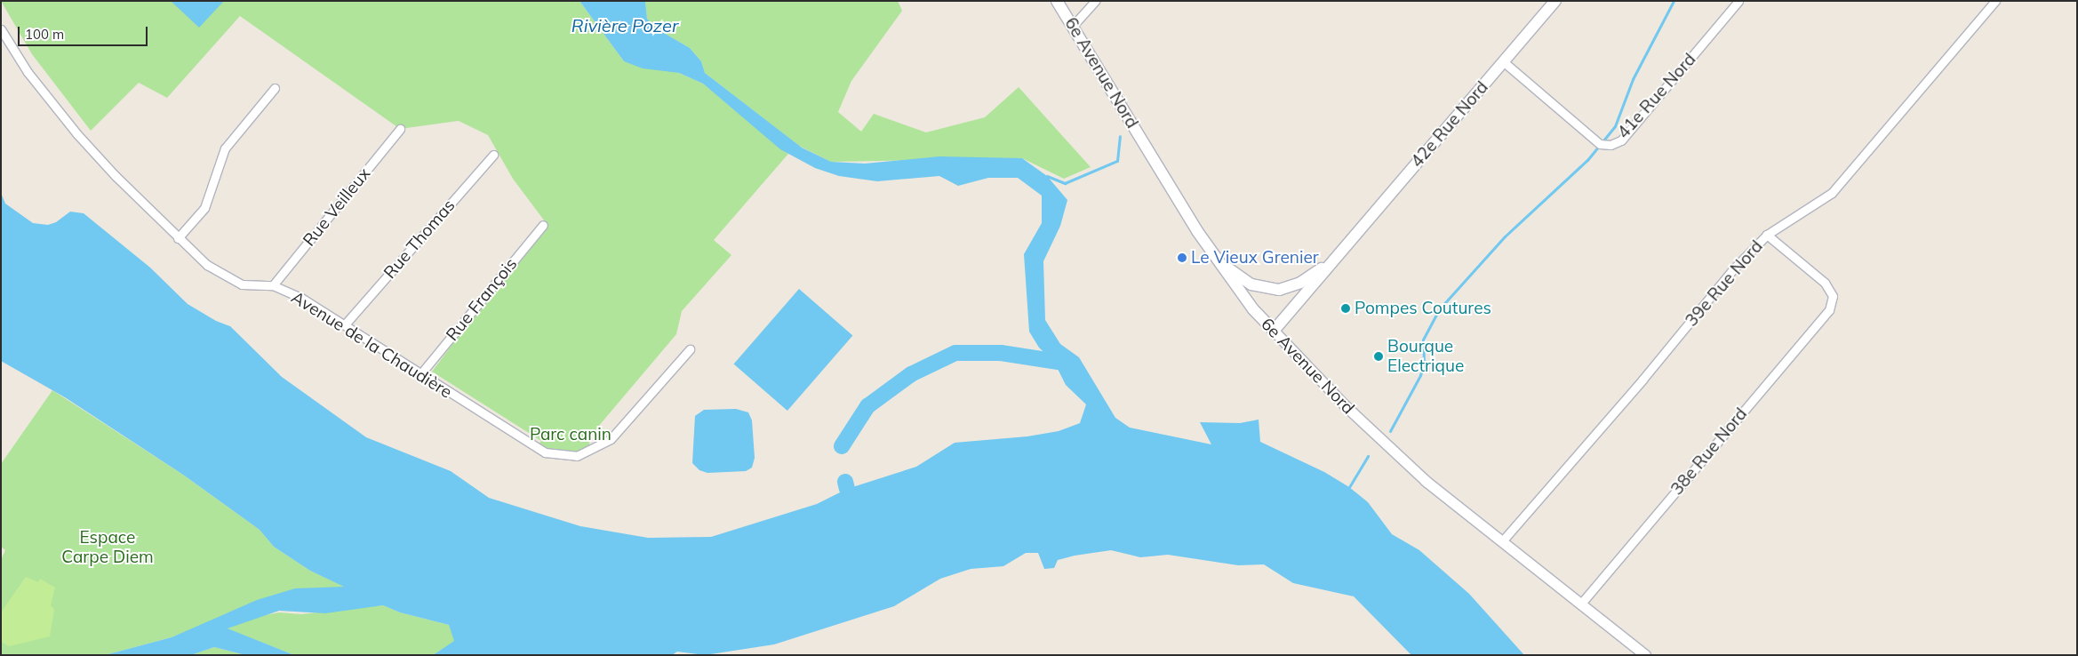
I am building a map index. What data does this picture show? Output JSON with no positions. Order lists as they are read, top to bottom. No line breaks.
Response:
{"streets":{"main road":["6e Avenue Nord","42e Rue Nord"],"street":["41e Rue Nord","Rue Veilleux","Rue Thomas","39e Rue Nord","Rue François","Avenue de la Chaudière","38e Rue Nord"]},"crossings":[["6e Avenue Nord","42e Rue Nord"],["6e Avenue Nord","39e Rue Nord"],["6e Avenue Nord","38e Rue Nord"],["41e Rue Nord","42e Rue Nord"],["Rue Veilleux","Avenue de la Chaudière"],["Rue Thomas","Avenue de la Chaudière"],["39e Rue Nord","38e Rue Nord"],["Rue François","Avenue de la Chaudière"]],"water":["Rivière Pozer"],"parks":["Parc canin","Espace Carpe Diem"],"places":["Le Vieux Grenier","Pompes Coutures","Bourque Electrique"],"scale_bar":"100 m"}
